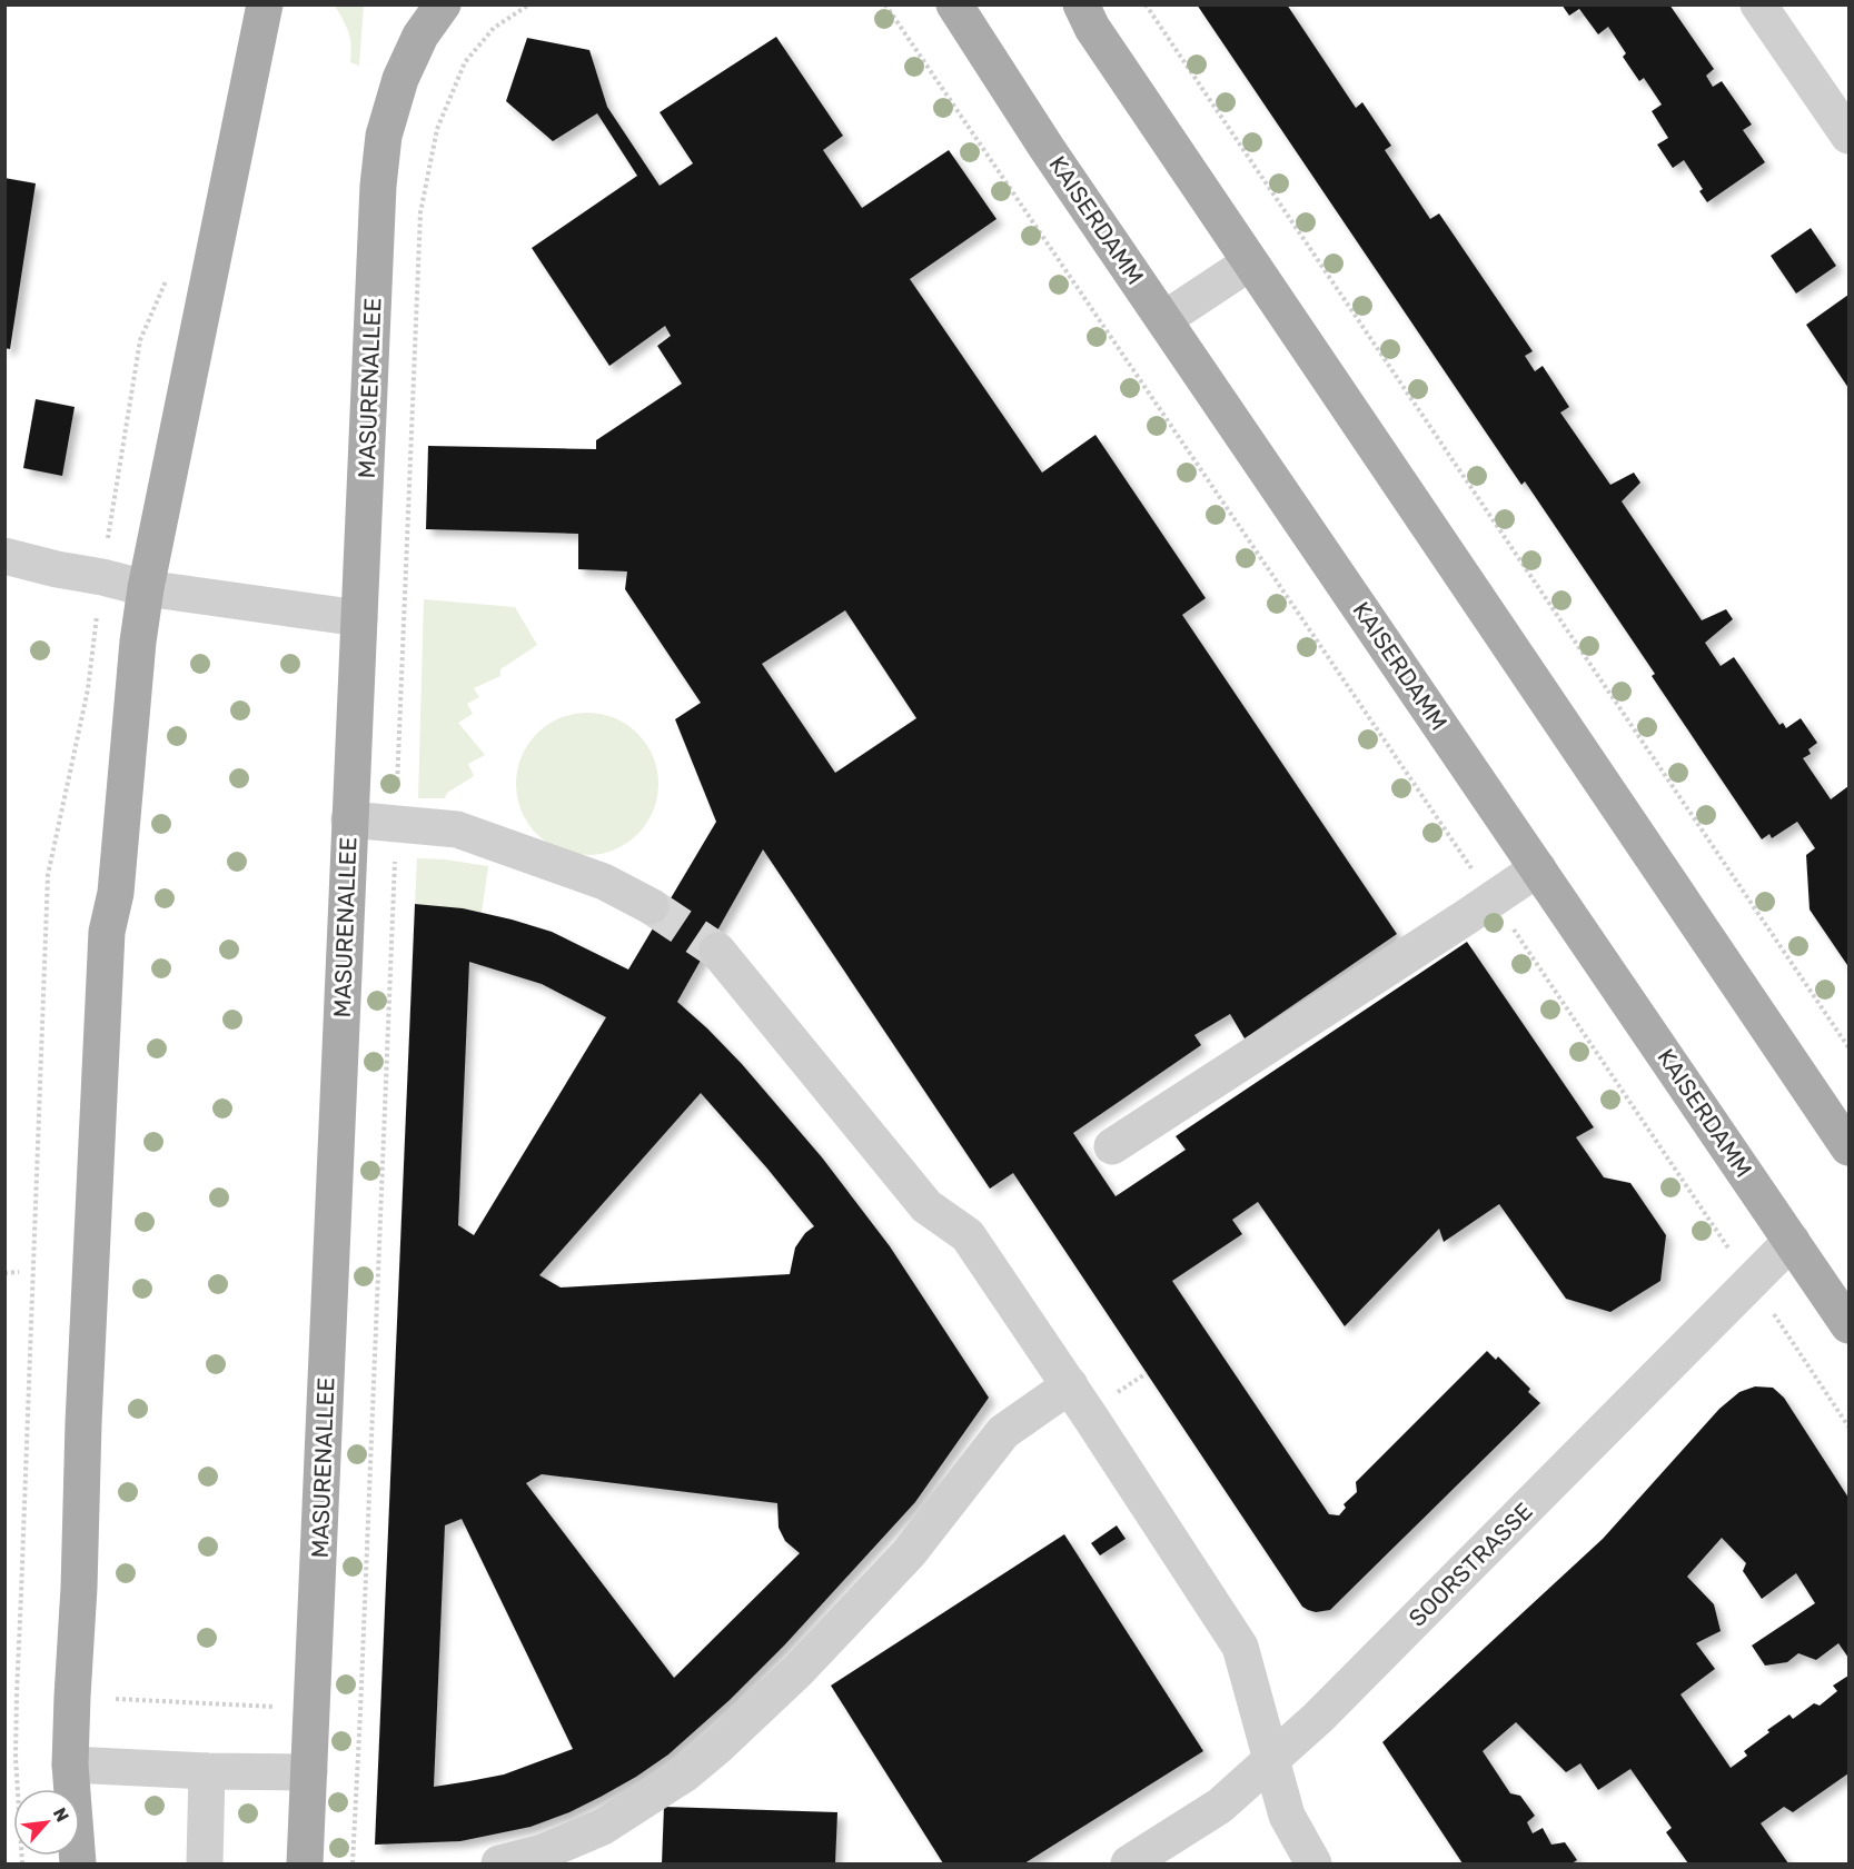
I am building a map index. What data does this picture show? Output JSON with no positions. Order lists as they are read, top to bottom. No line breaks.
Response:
{"streets":{"main road":["KAISERDAMM","MASURENALLEE"],"street":["SOORSTRASSE"]},"crossings":[["KAISERDAMM","SOORSTRASSE"]],"north":"top right"}
